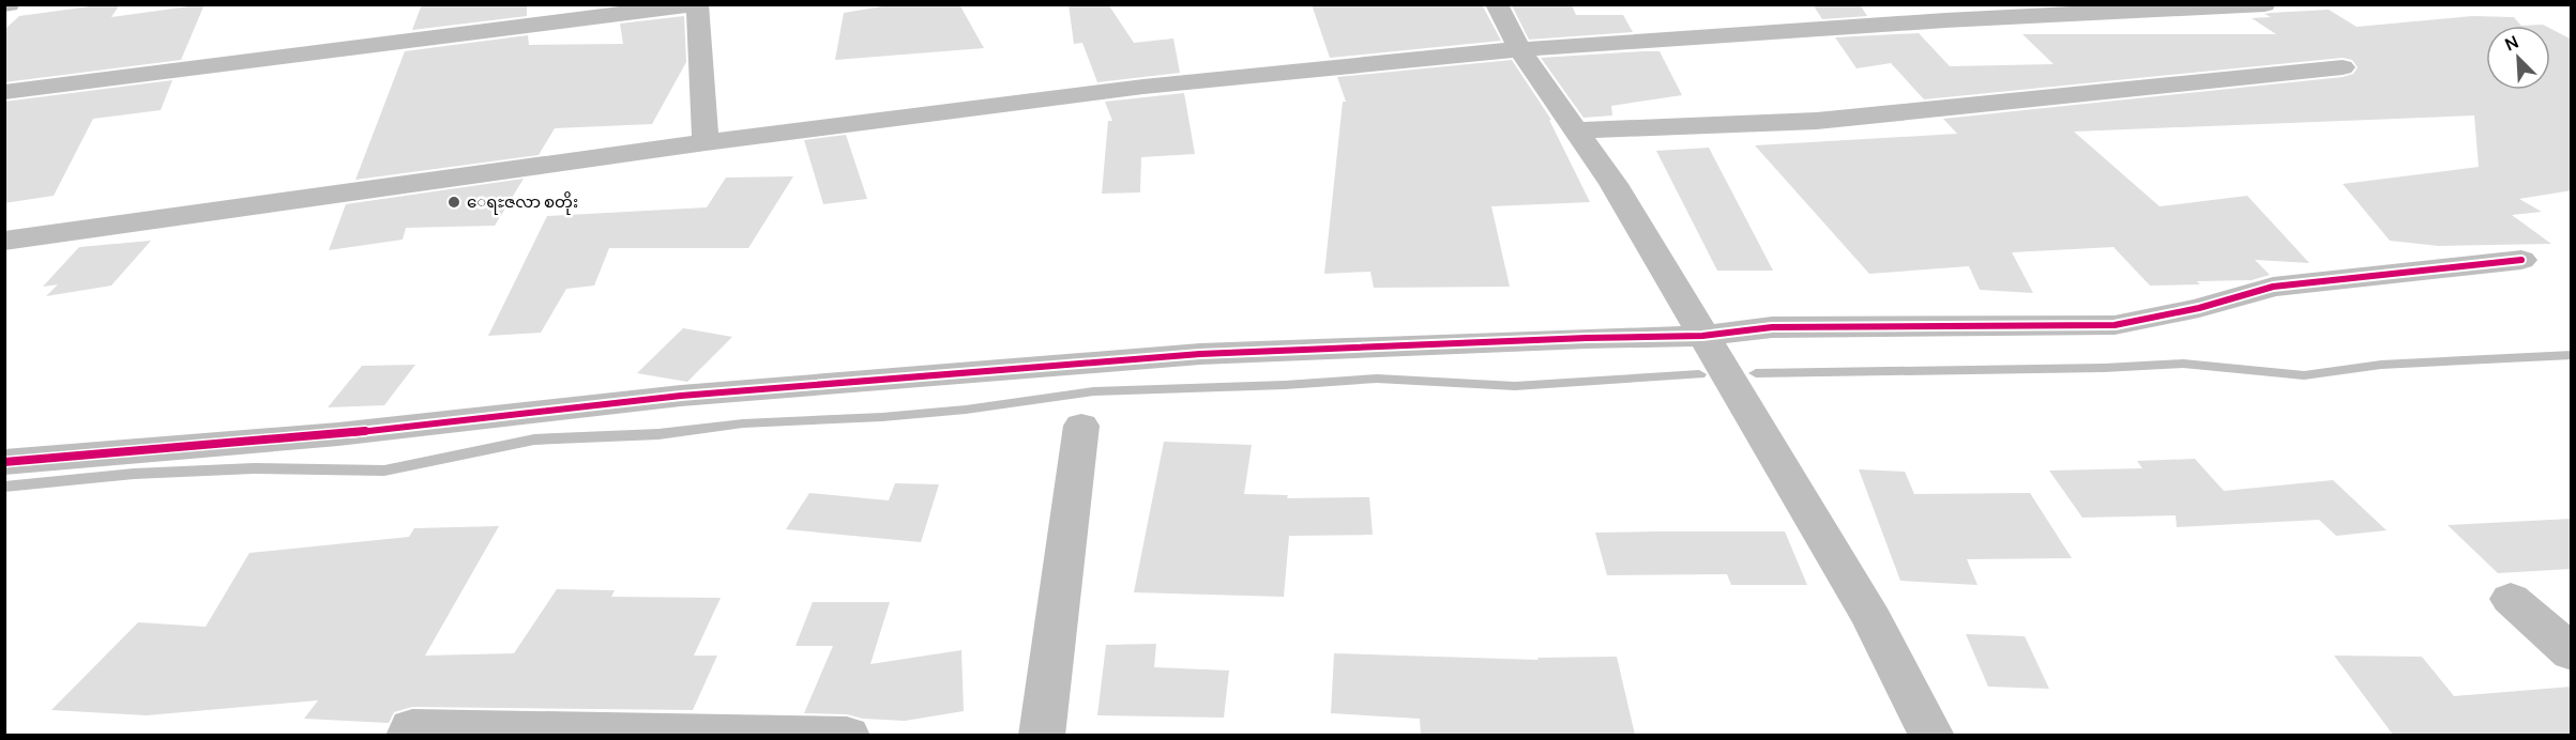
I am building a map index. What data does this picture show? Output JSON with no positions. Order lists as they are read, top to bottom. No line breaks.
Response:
{"places":["ေရႊဇလာ စတိုး"],"north":"top left"}
